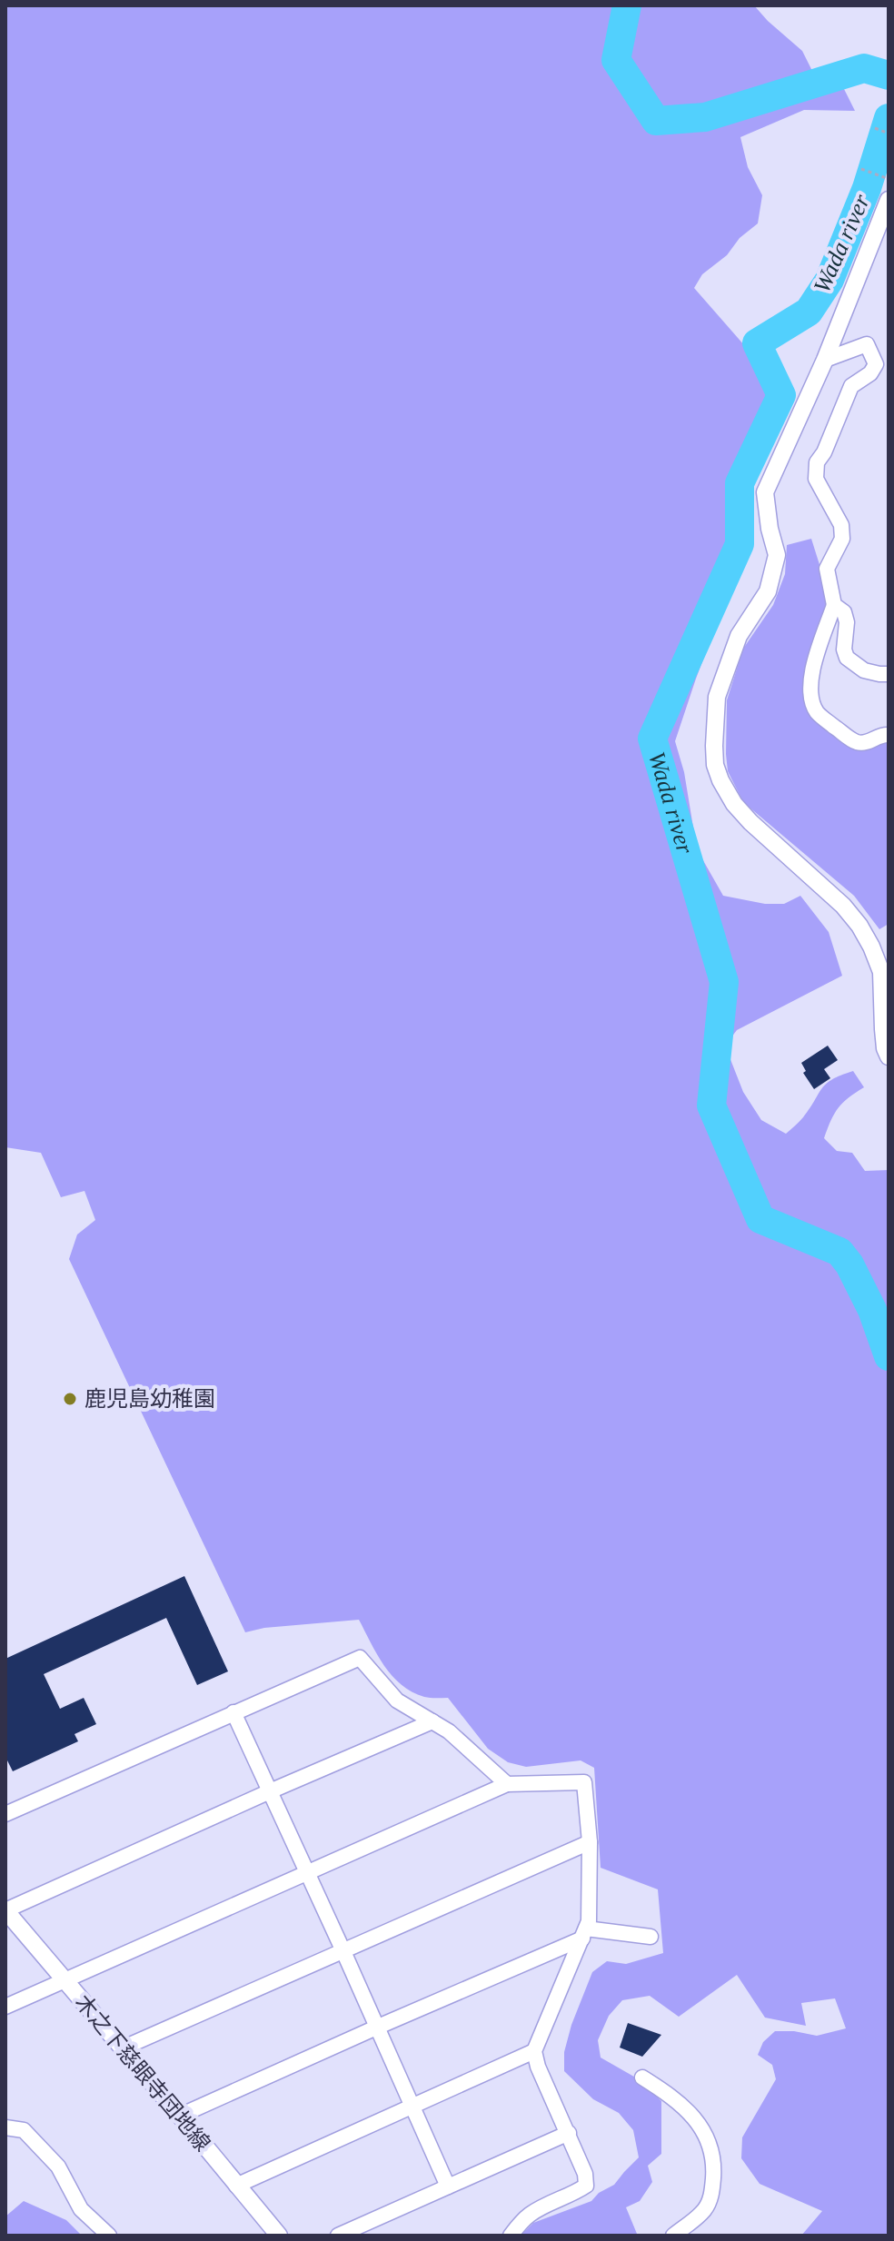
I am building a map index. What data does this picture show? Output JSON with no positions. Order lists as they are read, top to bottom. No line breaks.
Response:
{"streets":{"street":["木之下慈眼寺団地線"]},"water":["Wada river"],"places":["鹿児島幼稚園"]}
